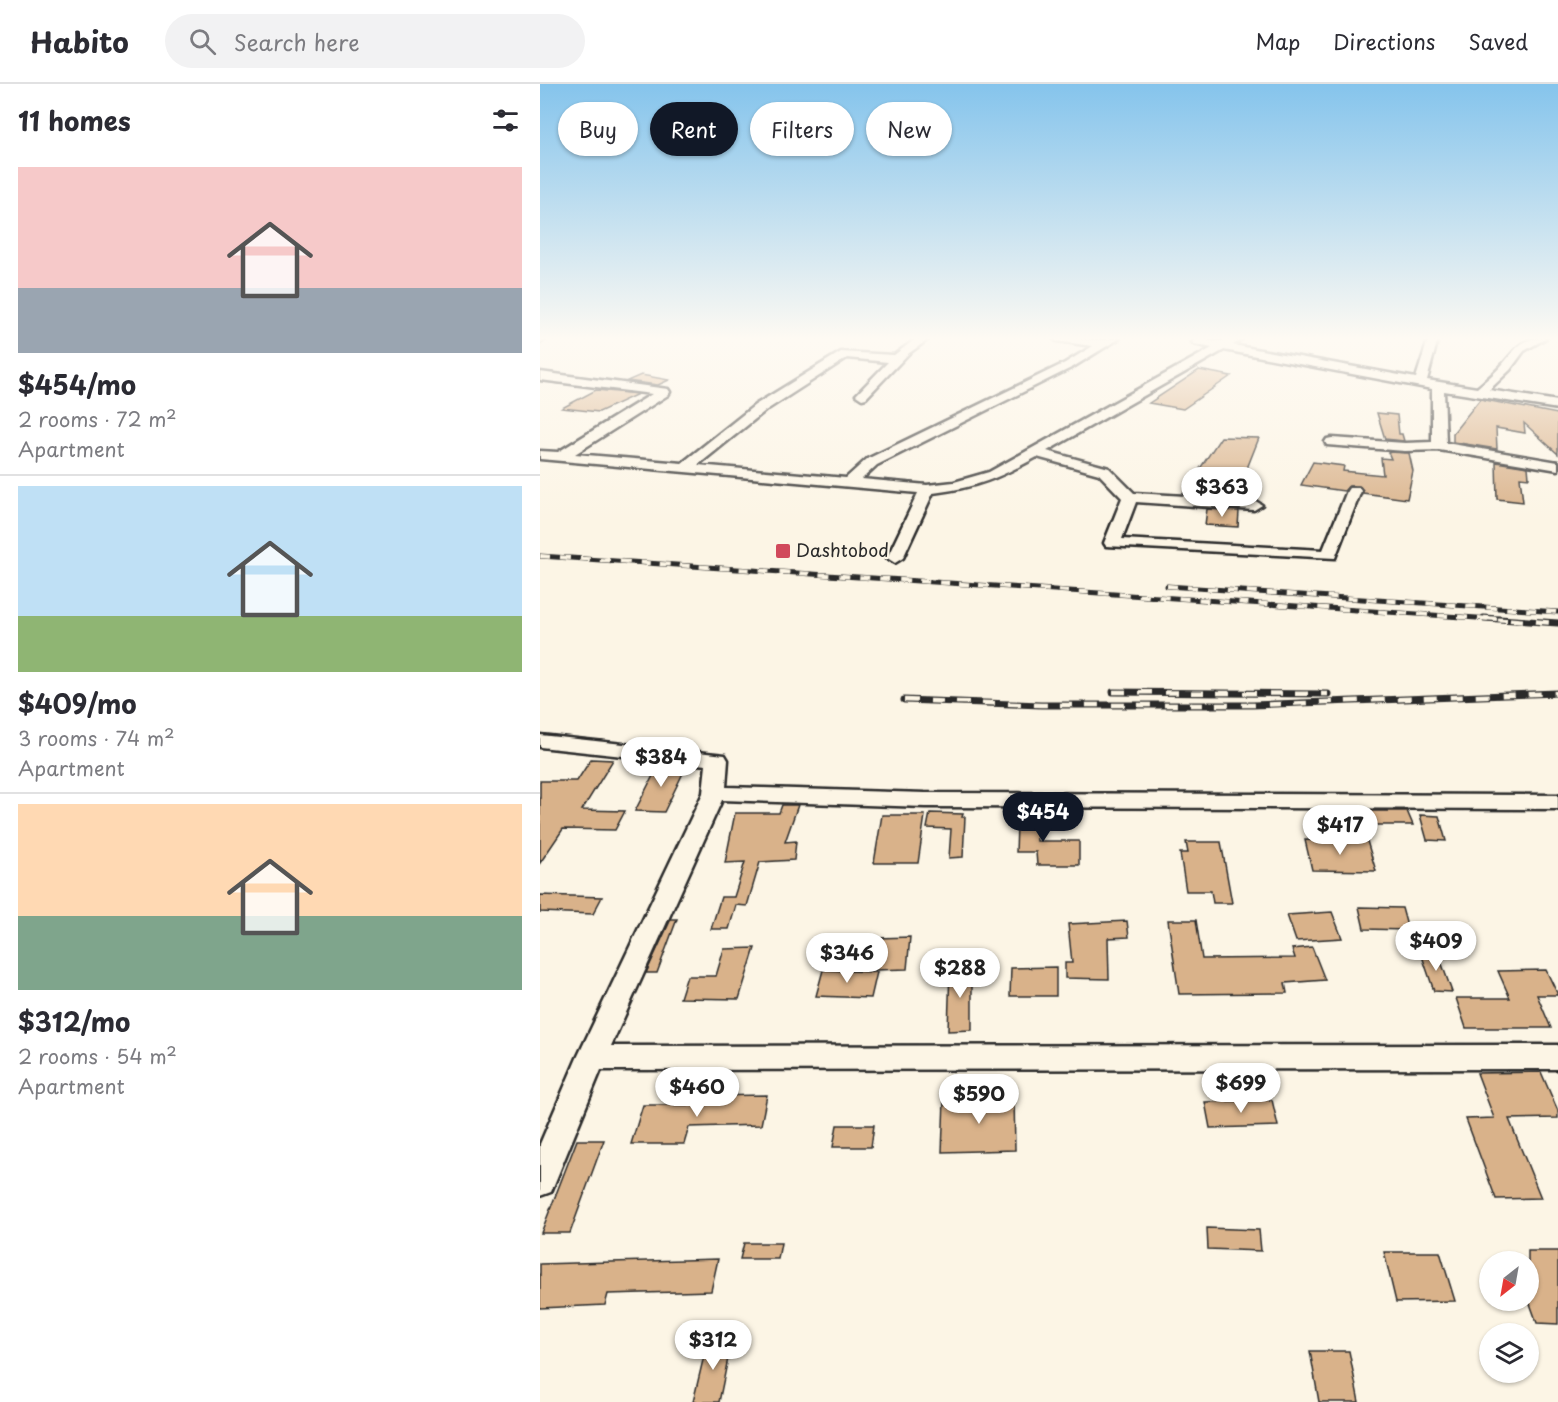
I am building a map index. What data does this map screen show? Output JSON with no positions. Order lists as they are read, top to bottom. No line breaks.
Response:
{"places":{"transit":["Dashtobod"]},"north":"bottom left","page":{"header":"Habito","search":"Search here","nav":["Map","Directions","Saved"],"heading":"11 homes","chip":["Buy","Rent","Filters","New"],"list":[{"name":"$454/mo","note":"2 rooms · 72 m² · Apartment"},{"name":"$409/mo","note":"3 rooms · 74 m² · Apartment"},{"name":"$312/mo","note":"2 rooms · 54 m² · Apartment"}],"price":["$363","$384","$454","$417","$409","$346","$288","$699","$460","$590","$312"]}}
